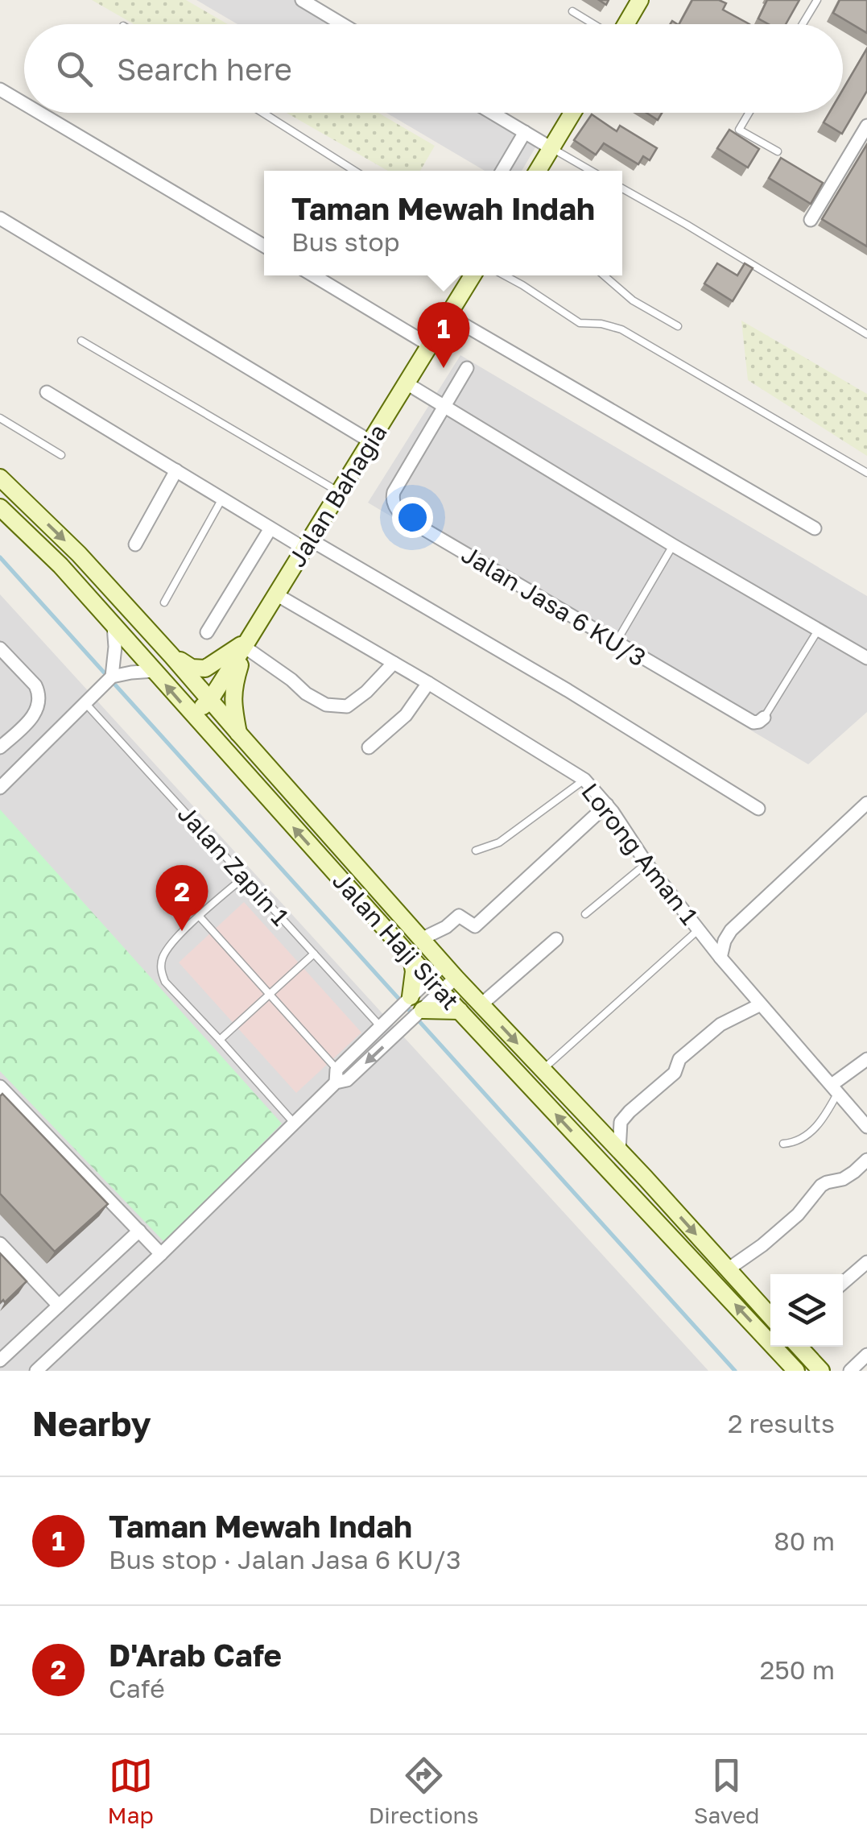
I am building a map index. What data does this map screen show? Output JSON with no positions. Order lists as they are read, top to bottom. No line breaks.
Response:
{"streets":{"main road":["Jalan Bahagia","Jalan Haji Sirat"],"street":["Jalan Jasa 6 KU/3","Lorong Aman 1"],"lane":["Jalan Zapin 1"]},"crossings":[["Jalan Bahagia","Lorong Aman 1"],["Jalan Bahagia","Jalan Haji Sirat"]],"page":{"search":"Search here","popup":["Taman Mewah Indah","Bus stop"],"pins":["1","2"],"heading":["Nearby","2 results"],"list":[{"mark":"1","name":"Taman Mewah Indah","note":"Bus stop · Jalan Jasa 6 KU/3","value":"80 m"},{"mark":"2","name":"D'Arab Cafe","note":"Café","value":"250 m"}],"nav":["Map","Directions","Saved"]}}
